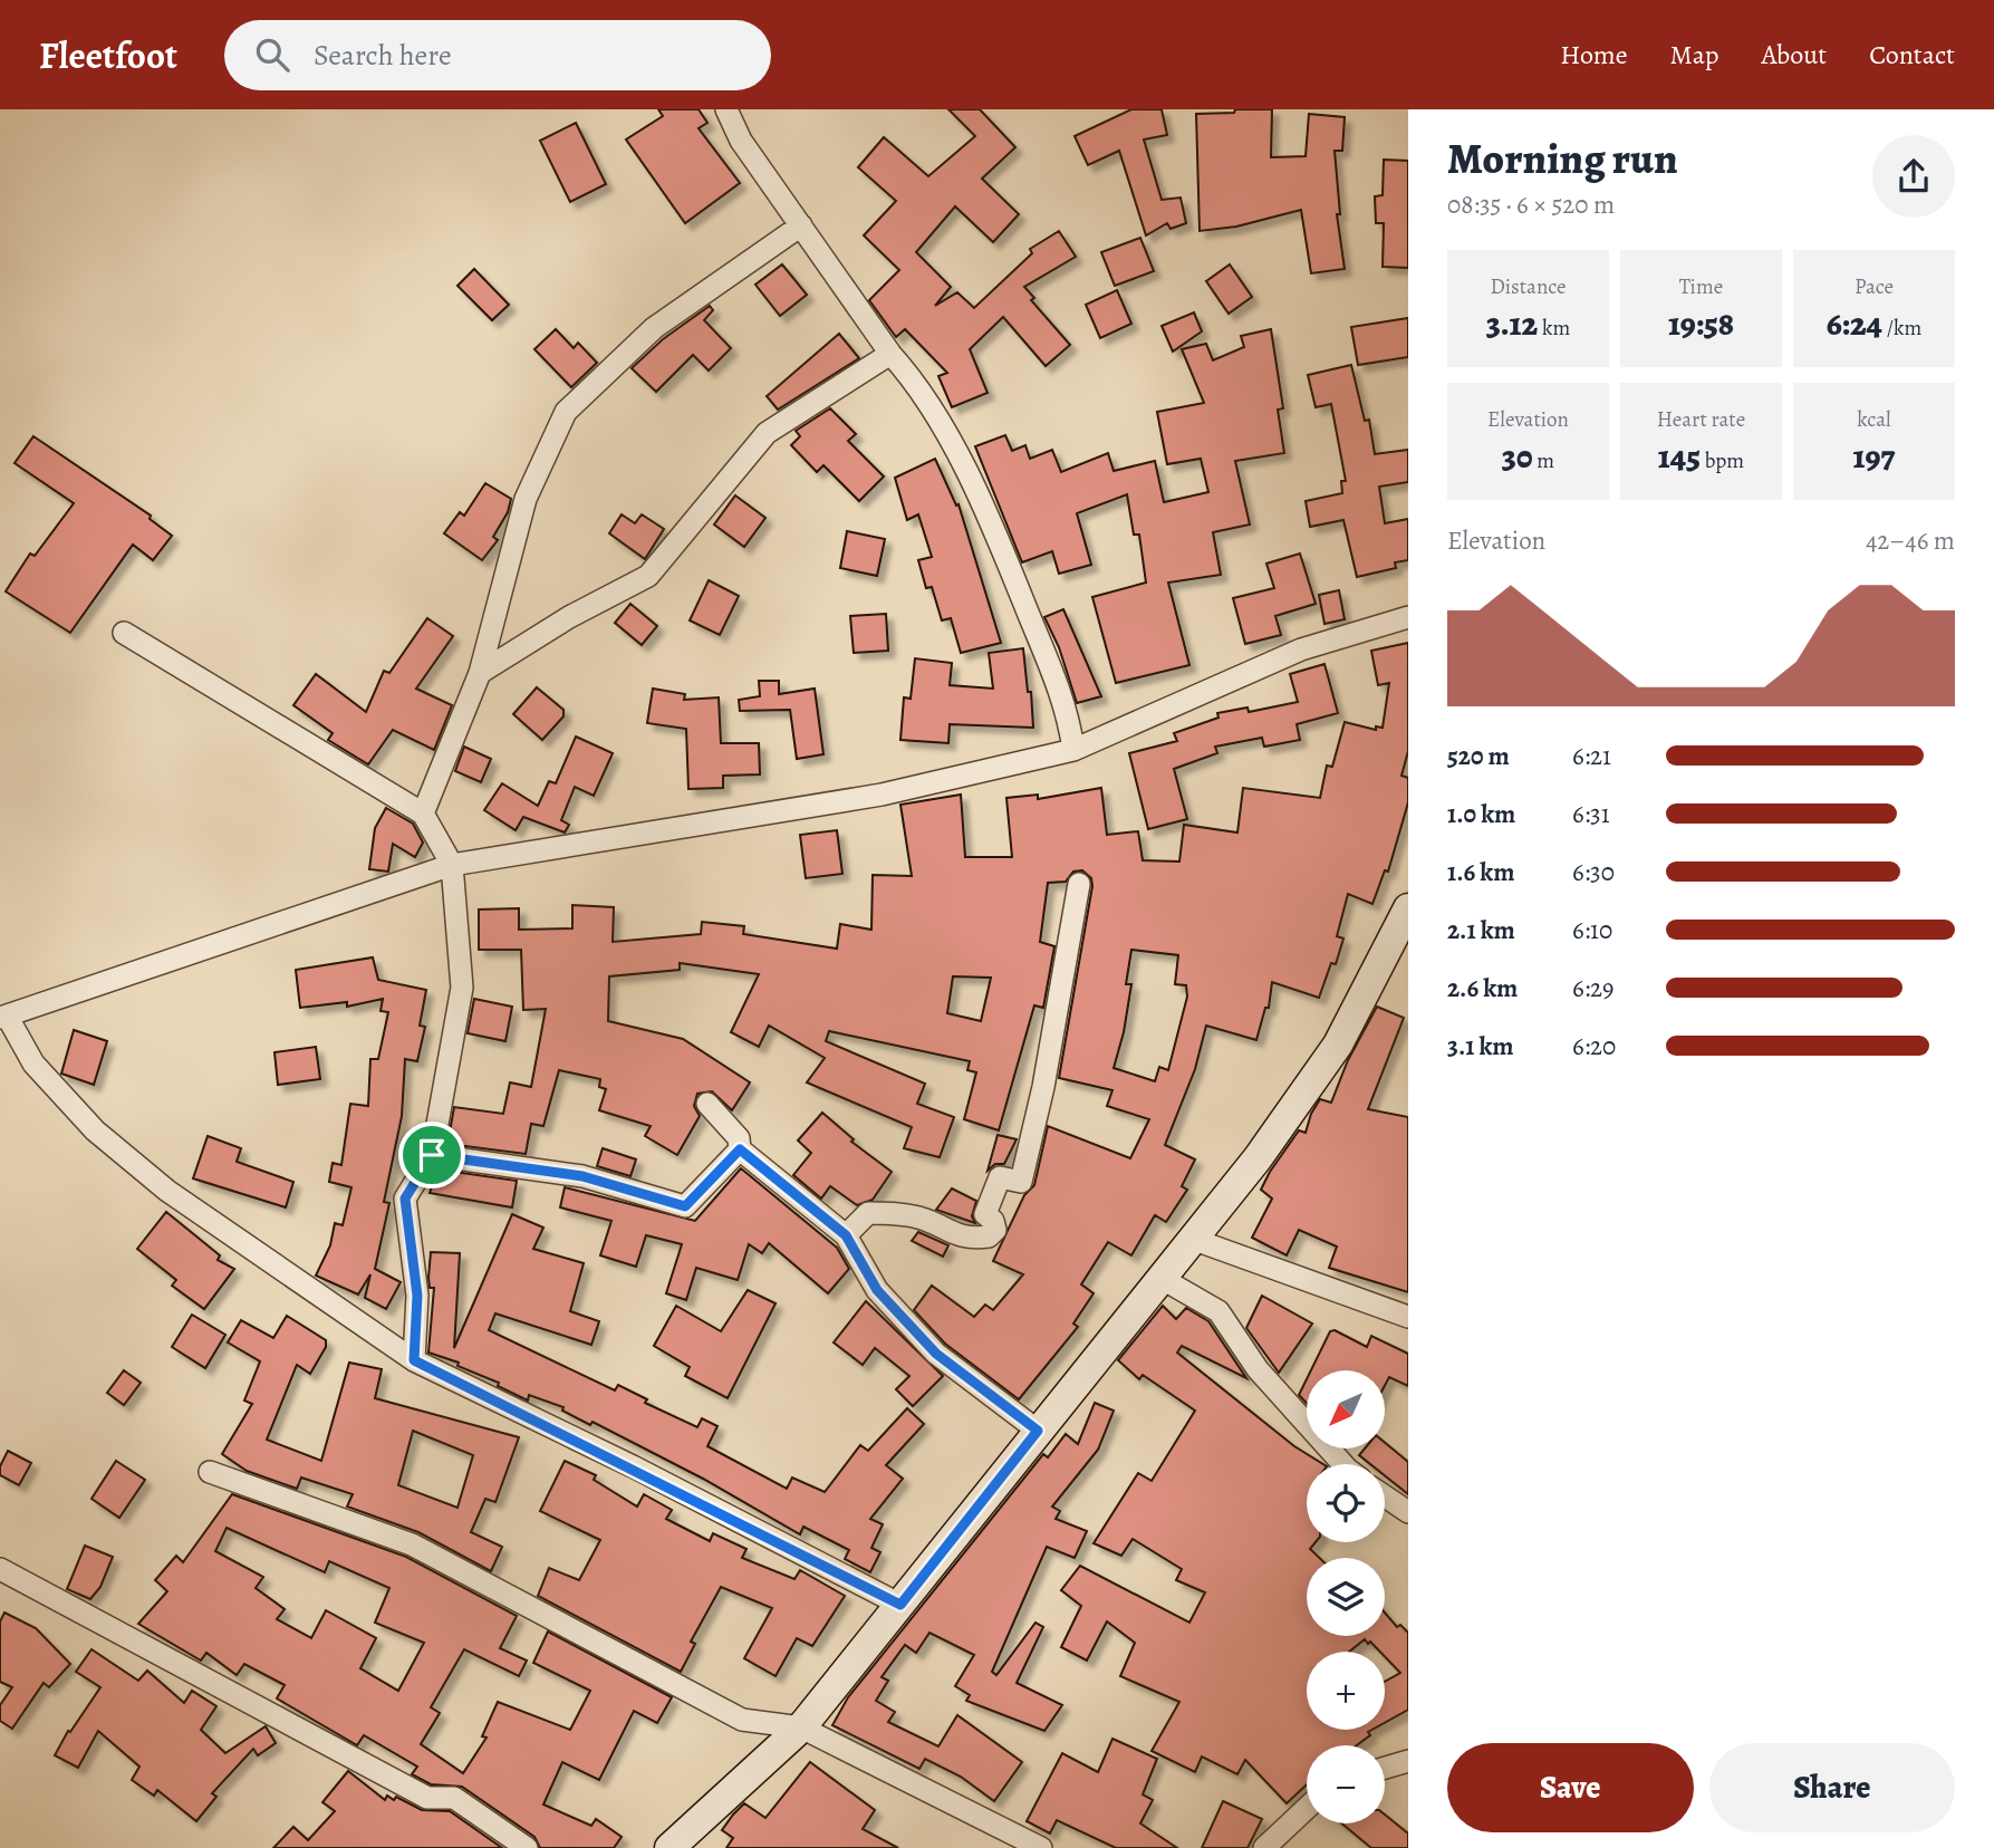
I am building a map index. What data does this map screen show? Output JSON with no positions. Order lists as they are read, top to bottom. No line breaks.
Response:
{"north":"bottom left","page":{"header":"Fleetfoot","search":"Search here","nav":["Home","Map","About","Contact"],"heading":["Morning run","08:35 · 6 × 520 m"],"stats":[["Distance","3.12 km"],["Time","19:58"],["Pace","6:24 /km"],["Elevation","30 m"],["Heart rate","145 bpm"],["kcal","197"]],"chart":["Elevation","42–46 m"],"list":[{"name":"520 m","note":"6:21"},{"name":"1.0 km","note":"6:31"},{"name":"1.6 km","note":"6:30"},{"name":"2.1 km","note":"6:10"},{"name":"2.6 km","note":"6:29"},{"name":"3.1 km","note":"6:20"}],"map_buttons":["+","−"],"buttons":["Save","Share"]}}
